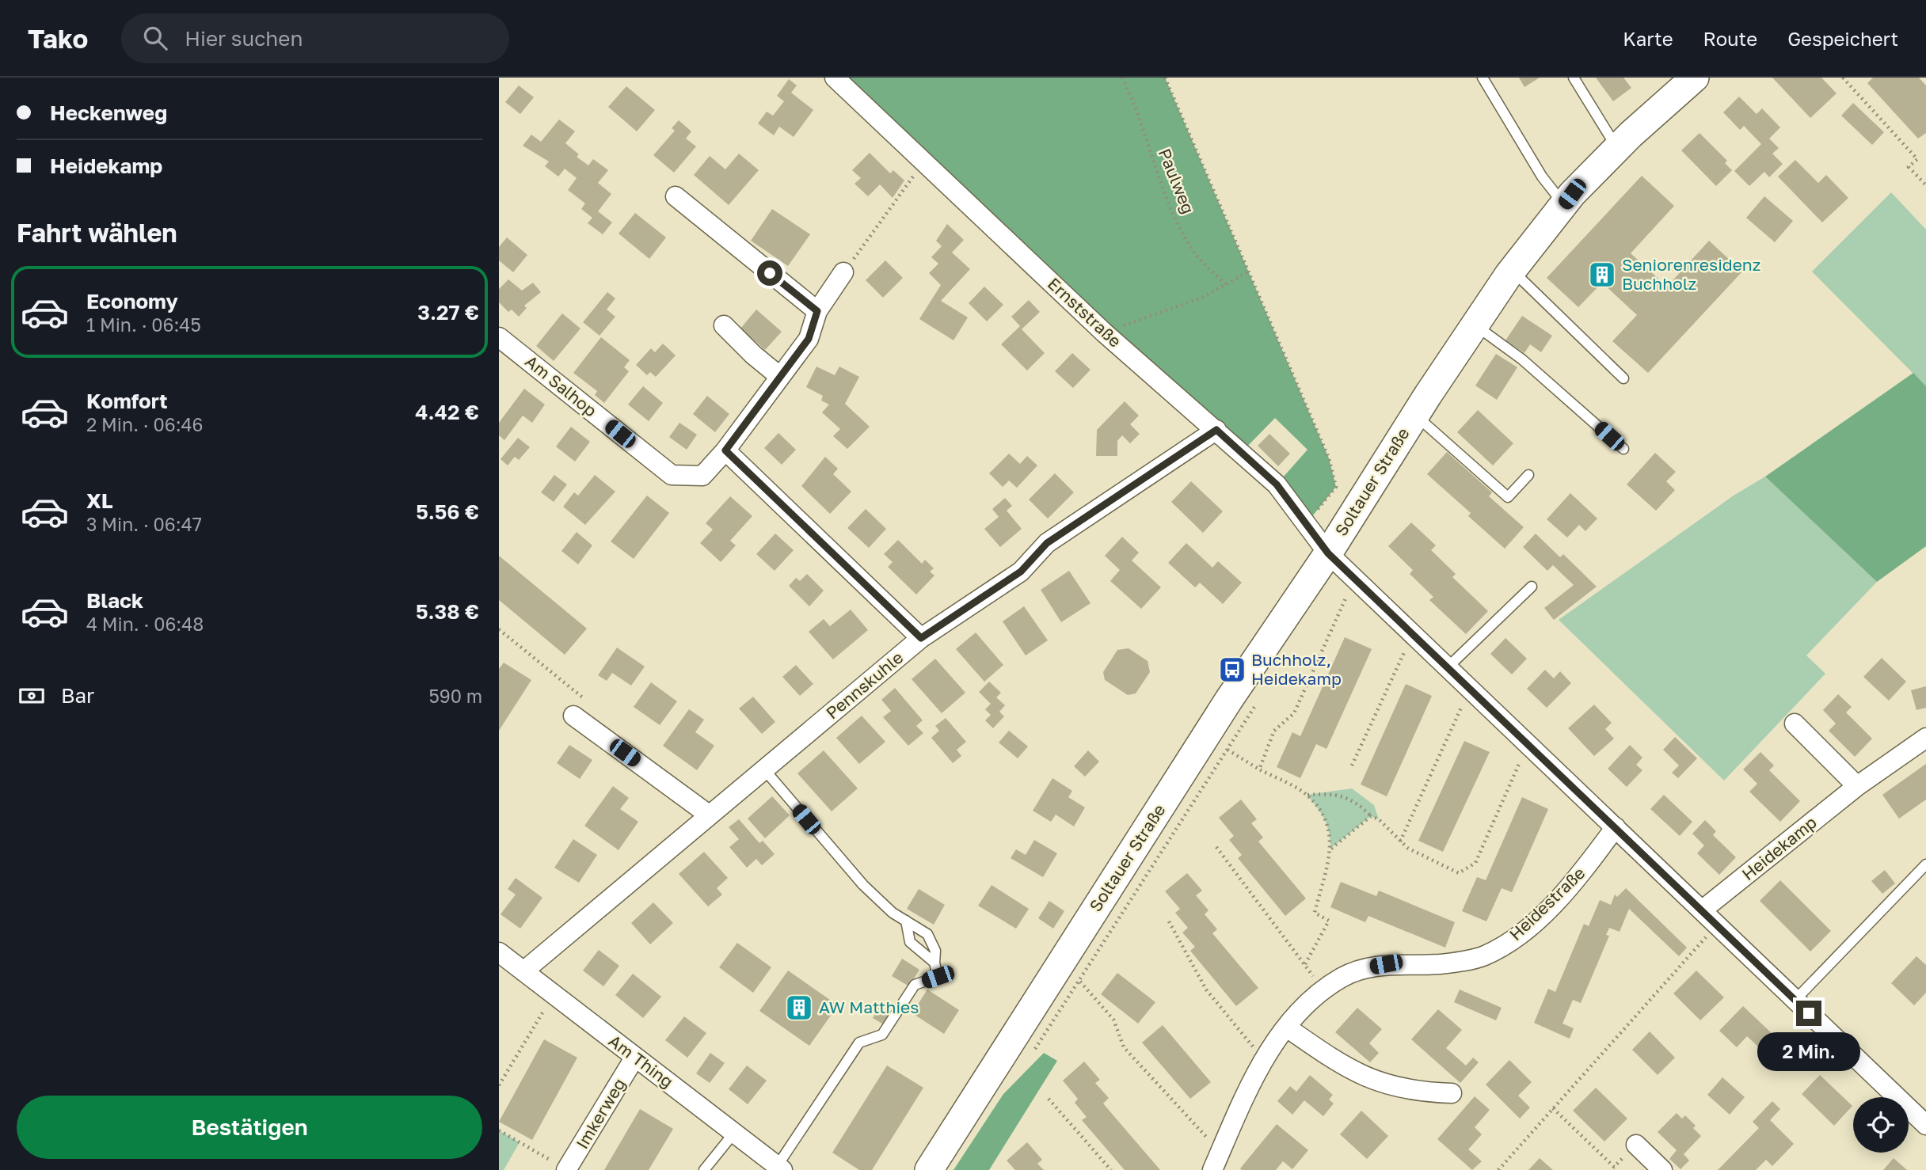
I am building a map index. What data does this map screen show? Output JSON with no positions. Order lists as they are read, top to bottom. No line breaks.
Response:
{"streets":{"main road":["Soltauer Straße"],"street":["Ernststraße","Am Salhop","Pennskuhle","Heidekamp","Heidestraße","Am Thing","Imkerweg"],"path":["Paulweg"]},"crossings":[["Ernststraße","Soltauer Straße"],["Ernststraße","Pennskuhle"],["Pennskuhle","Am Thing"],["Am Thing","Imkerweg"]],"places":{"building":["Seniorenresidenz Buchholz","AW Matthies"],"bus stop":["Buchholz, Heidekamp"]},"page":{"header":"Tako","search":"Hier suchen","nav":["Karte","Route","Gespeichert"],"banner":["Heckenweg","Heidekamp"],"heading":"Fahrt wählen","list":[{"name":"Economy","note":"1 Min. · 06:45","value":"3.27 €"},{"name":"Komfort","note":"2 Min. · 06:46","value":"4.42 €"},{"name":"XL","note":"3 Min. · 06:47","value":"5.56 €"},{"name":"Black","note":"4 Min. · 06:48","value":"5.38 €"}],"pay":["Bar","590 m"],"bubble":"2 Min.","buttons":"Bestätigen"}}
